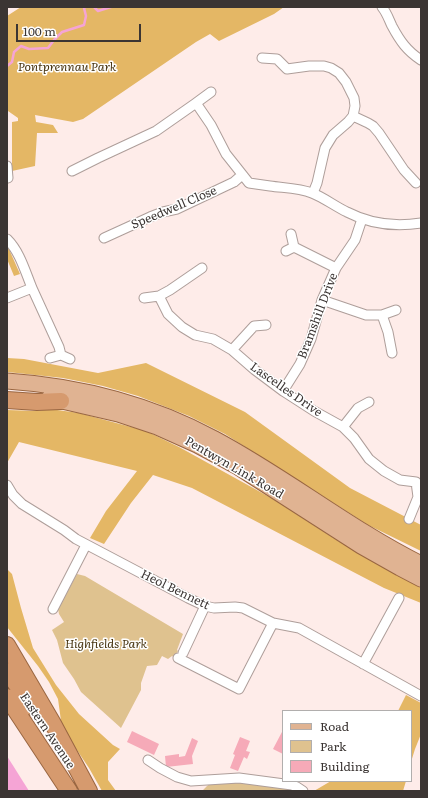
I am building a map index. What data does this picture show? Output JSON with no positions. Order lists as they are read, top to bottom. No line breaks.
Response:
{"streets":{"highway":["Eastern Avenue"],"main road":["Pentwyn Link Road"],"street":["Speedwell Close","Bramshill Drive","Lascelles Drive","Heol Bennett"]},"crossings":[["Bramshill Drive","Lascelles Drive"]],"parks":["Pontprennau Park","Highfields Park"],"legend":["Road","Park","Building"],"scale_bar":"100 m"}
